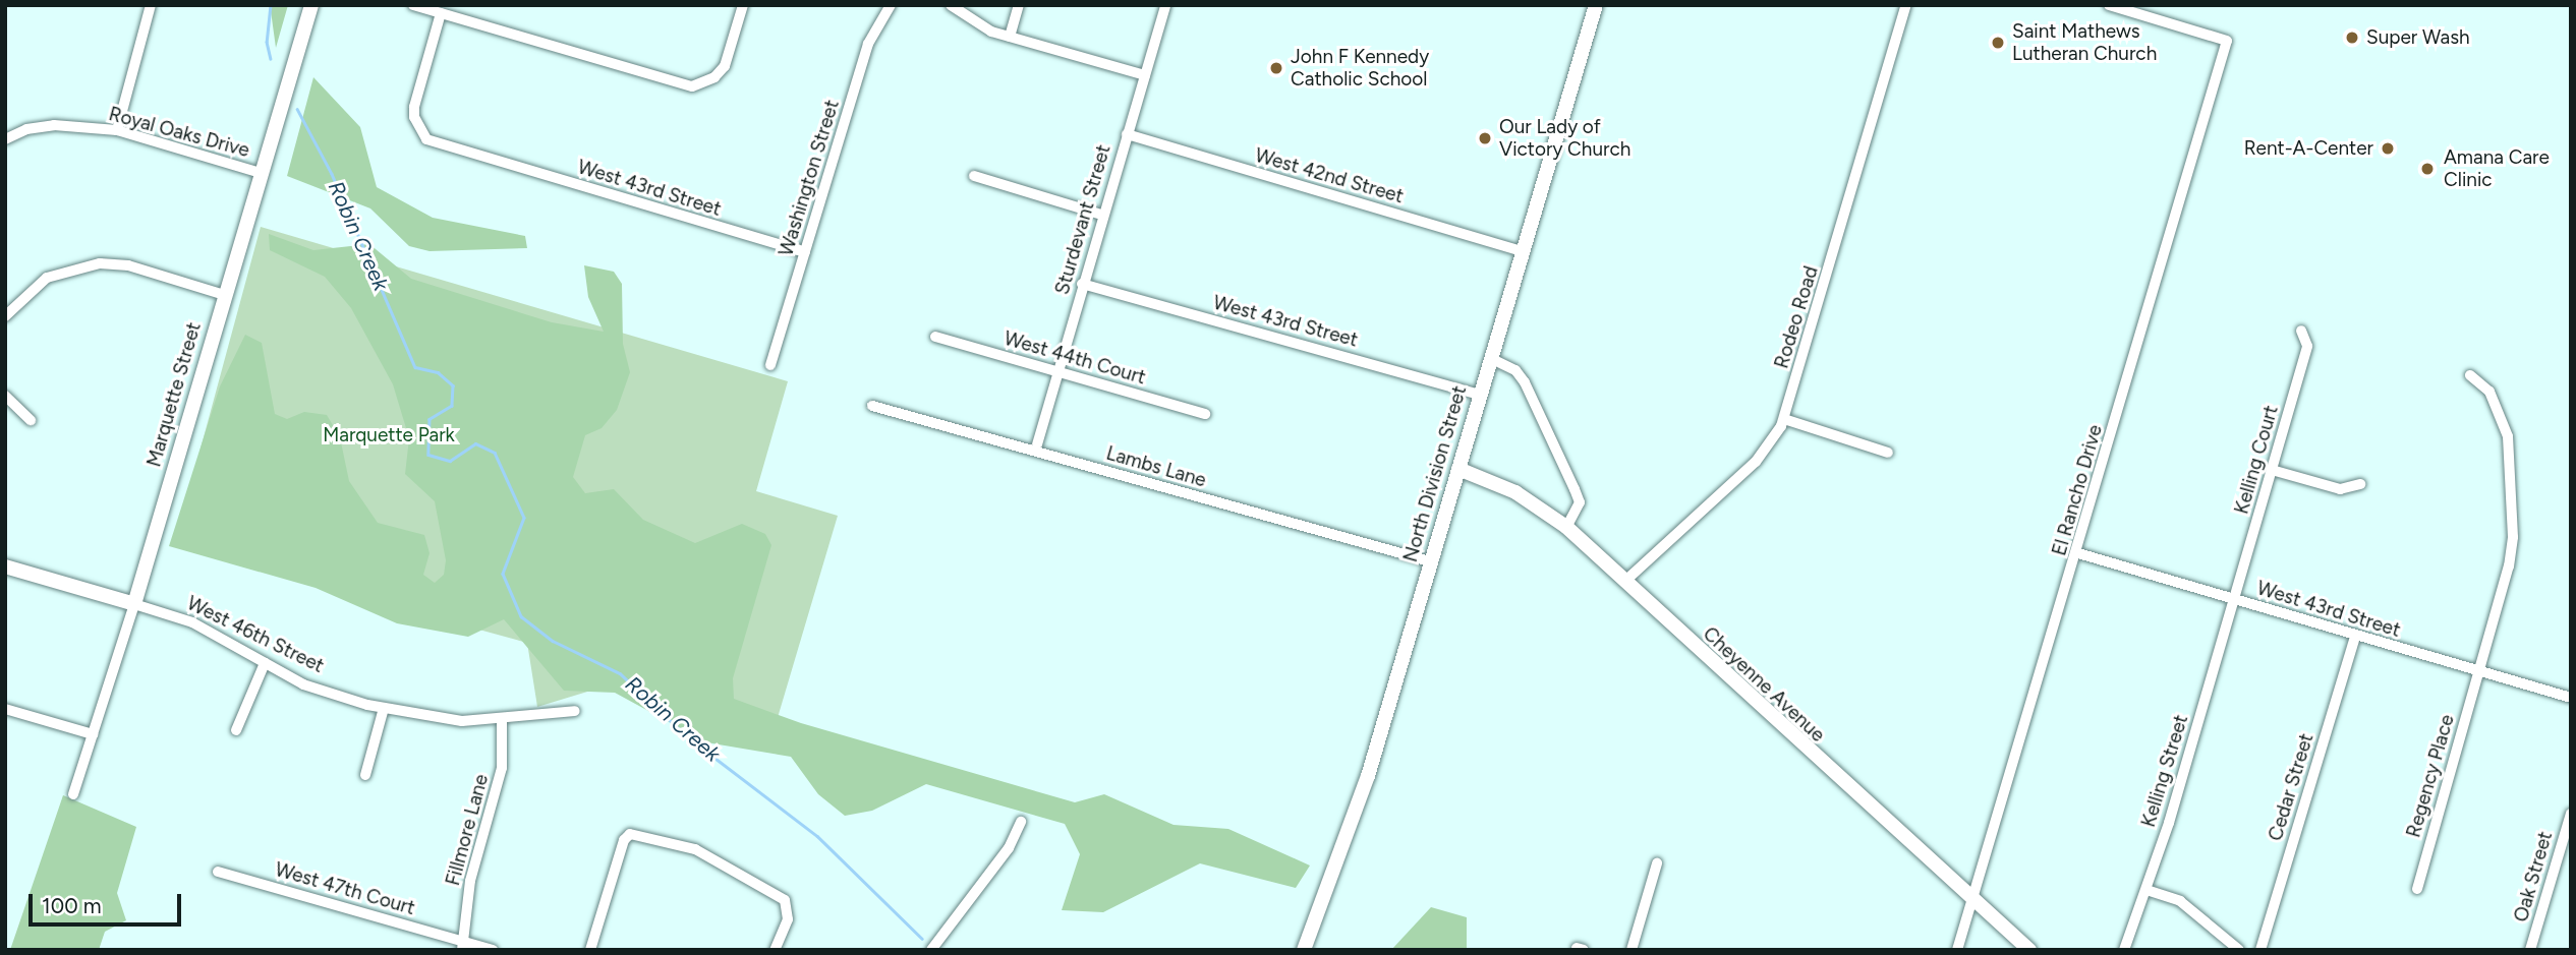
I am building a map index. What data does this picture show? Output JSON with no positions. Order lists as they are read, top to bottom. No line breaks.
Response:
{"streets":{"street":["Royal Oaks Drive","West 42nd Street","Washington Street","West 43rd Street","Sturdevant Street","Rodeo Road","West 44th Court","Marquette Street","Kelling Court","Lambs Lane","North Division Street","El Rancho Drive","West 46th Street","Cheyenne Avenue","Kelling Street","Regency Place","Cedar Street","Fillmore Lane","Oak Street","West 47th Court"]},"crossings":[["Royal Oaks Drive","Marquette Street"],["West 42nd Street","Sturdevant Street"],["West 42nd Street","North Division Street"],["Washington Street","West 43rd Street"],["West 43rd Street","Sturdevant Street"],["West 43rd Street","Kelling Court"],["West 43rd Street","North Division Street"],["West 43rd Street","El Rancho Drive"],["West 43rd Street","Kelling Street"],["West 43rd Street","Regency Place"],["West 43rd Street","Cedar Street"],["Sturdevant Street","West 44th Court"],["Rodeo Road","Cheyenne Avenue"],["Marquette Street","West 46th Street"],["Kelling Court","Kelling Street"],["Lambs Lane","North Division Street"],["North Division Street","Cheyenne Avenue"],["El Rancho Drive","Cheyenne Avenue"],["West 46th Street","Fillmore Lane"],["Fillmore Lane","West 47th Court"]],"water":["Robin Creek"],"parks":["Marquette Park"],"places":["Super Wash","Saint Mathews Lutheran Church","John F Kennedy Catholic School","Our Lady of Victory Church","Rent-A-Center","Amana Care Clinic"],"scale_bar":"100 m"}
